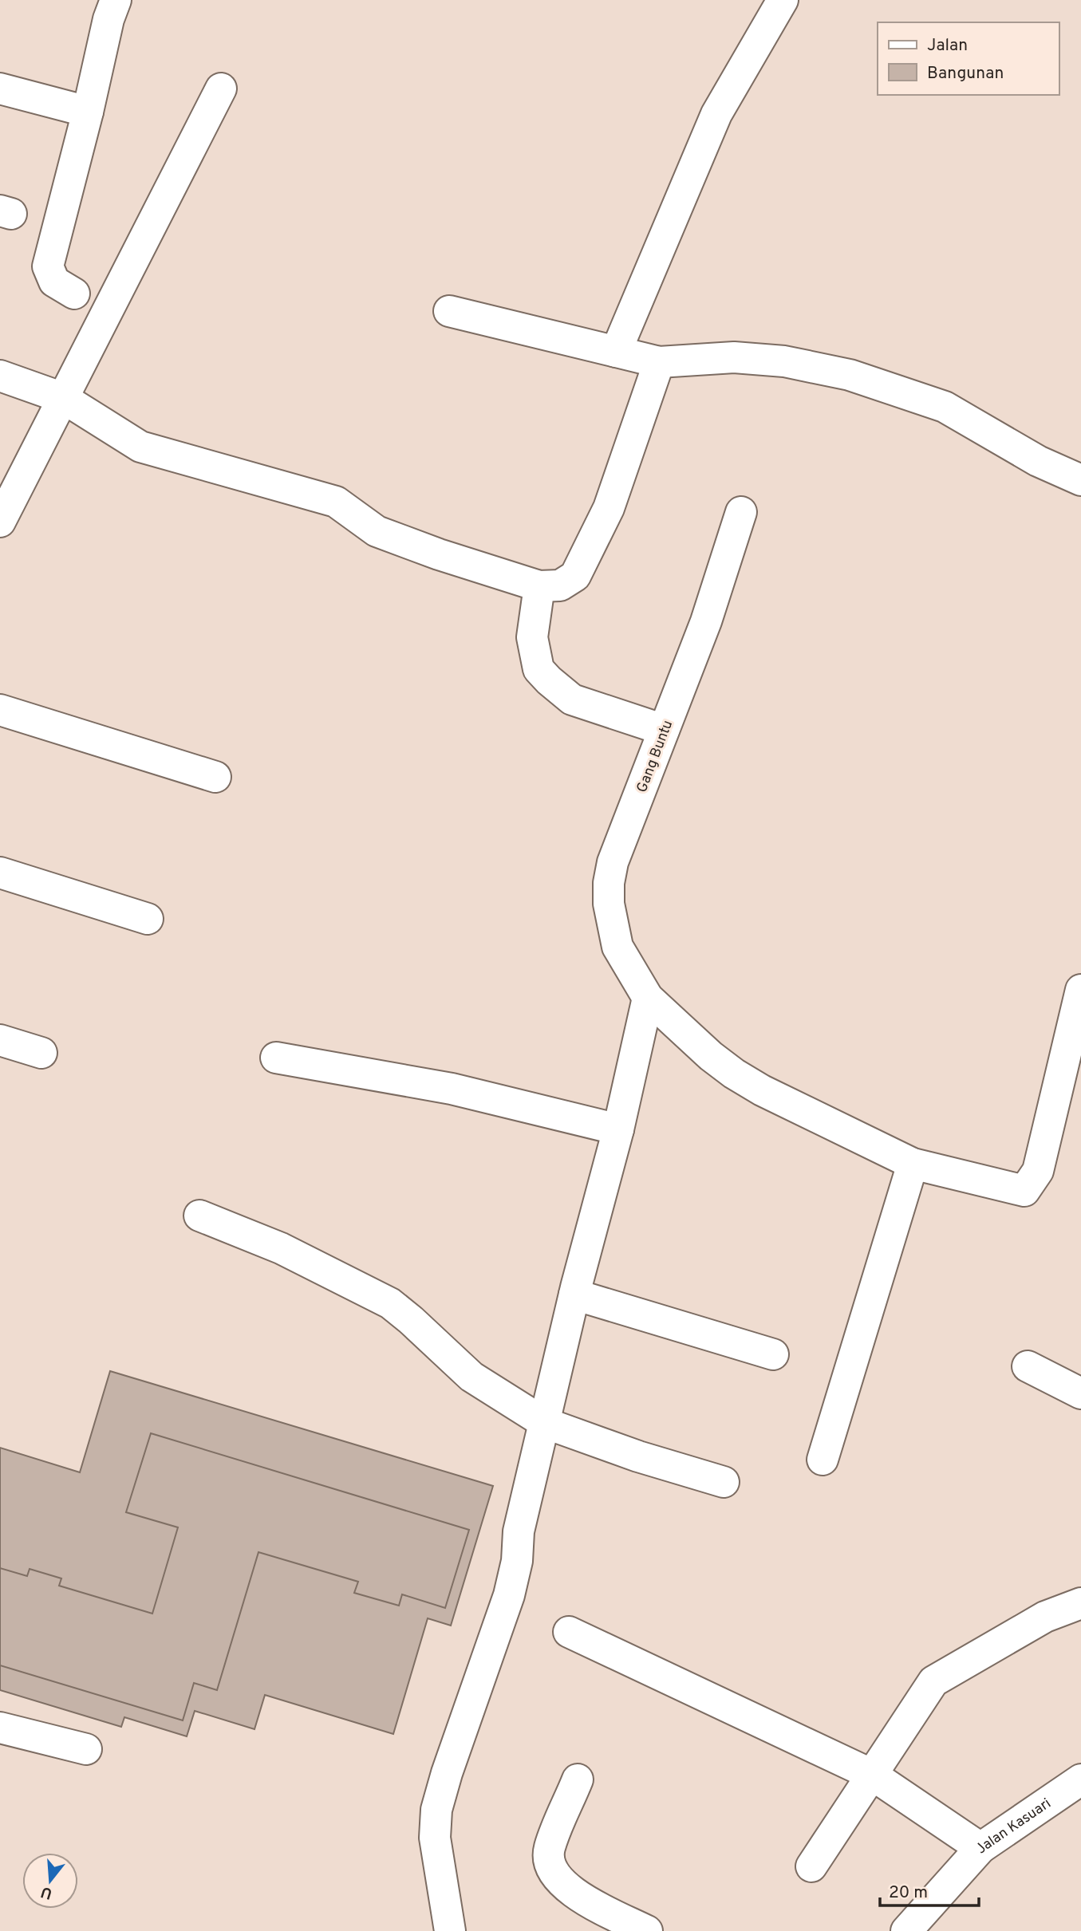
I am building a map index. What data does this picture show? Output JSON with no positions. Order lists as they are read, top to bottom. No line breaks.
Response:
{"streets":{"street":["Gang Buntu","Jalan Kasuari"]},"legend":["Jalan","Bangunan"],"scale_bar":"20 m","north":"bottom"}
